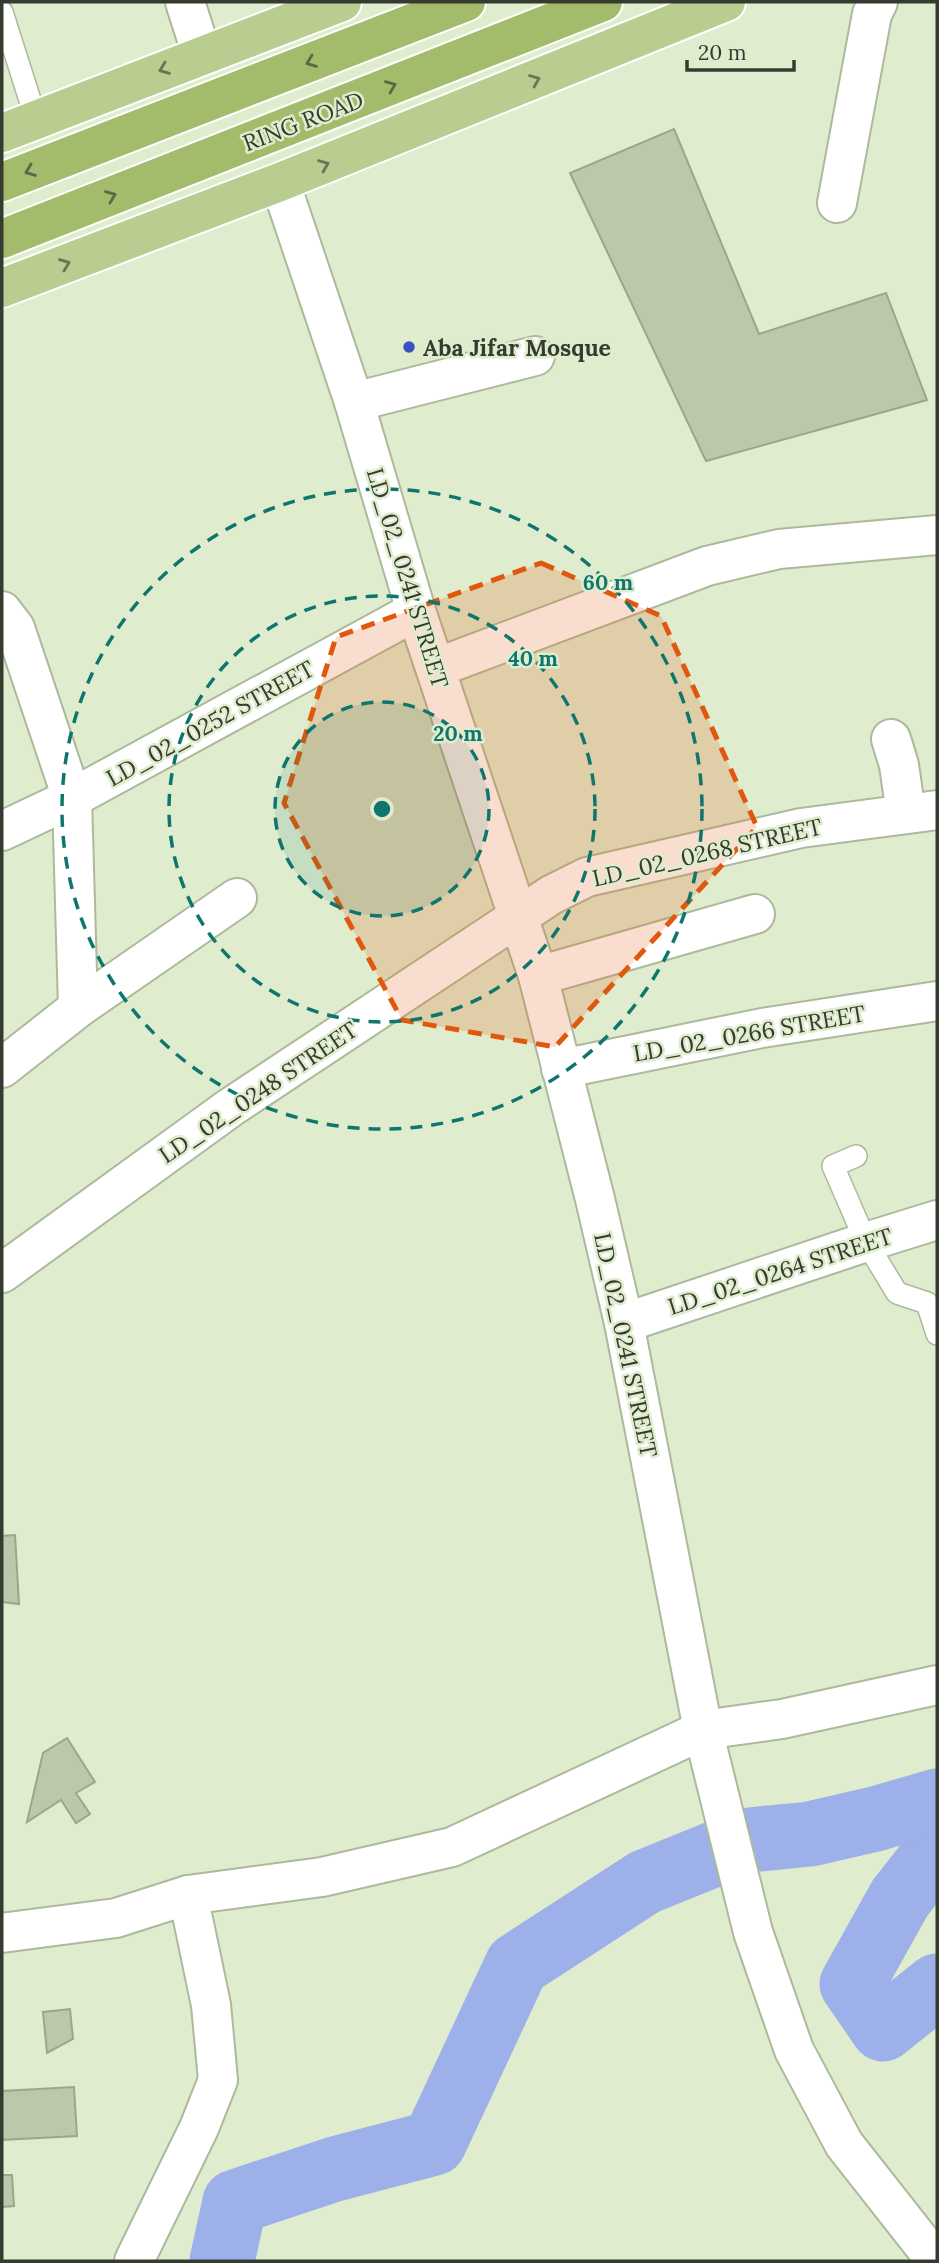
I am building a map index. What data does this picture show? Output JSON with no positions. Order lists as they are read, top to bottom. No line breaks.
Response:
{"streets":{"highway":["RING ROAD"],"street":["LD_02_0241 STREET","LD_02_0252 STREET","LD_02_0268 STREET","LD_02_0266 STREET","LD_02_0248 STREET","LD_02_0264 STREET"]},"crossings":[["LD_02_0241 STREET","LD_02_0252 STREET"],["LD_02_0241 STREET","LD_02_0268 STREET"],["LD_02_0241 STREET","LD_02_0266 STREET"],["LD_02_0241 STREET","LD_02_0248 STREET"],["LD_02_0241 STREET","LD_02_0264 STREET"],["LD_02_0268 STREET","LD_02_0248 STREET"]],"places":["Aba Jifar Mosque"],"scale_bar":"20 m","rings":["60 m","40 m","20 m"]}
